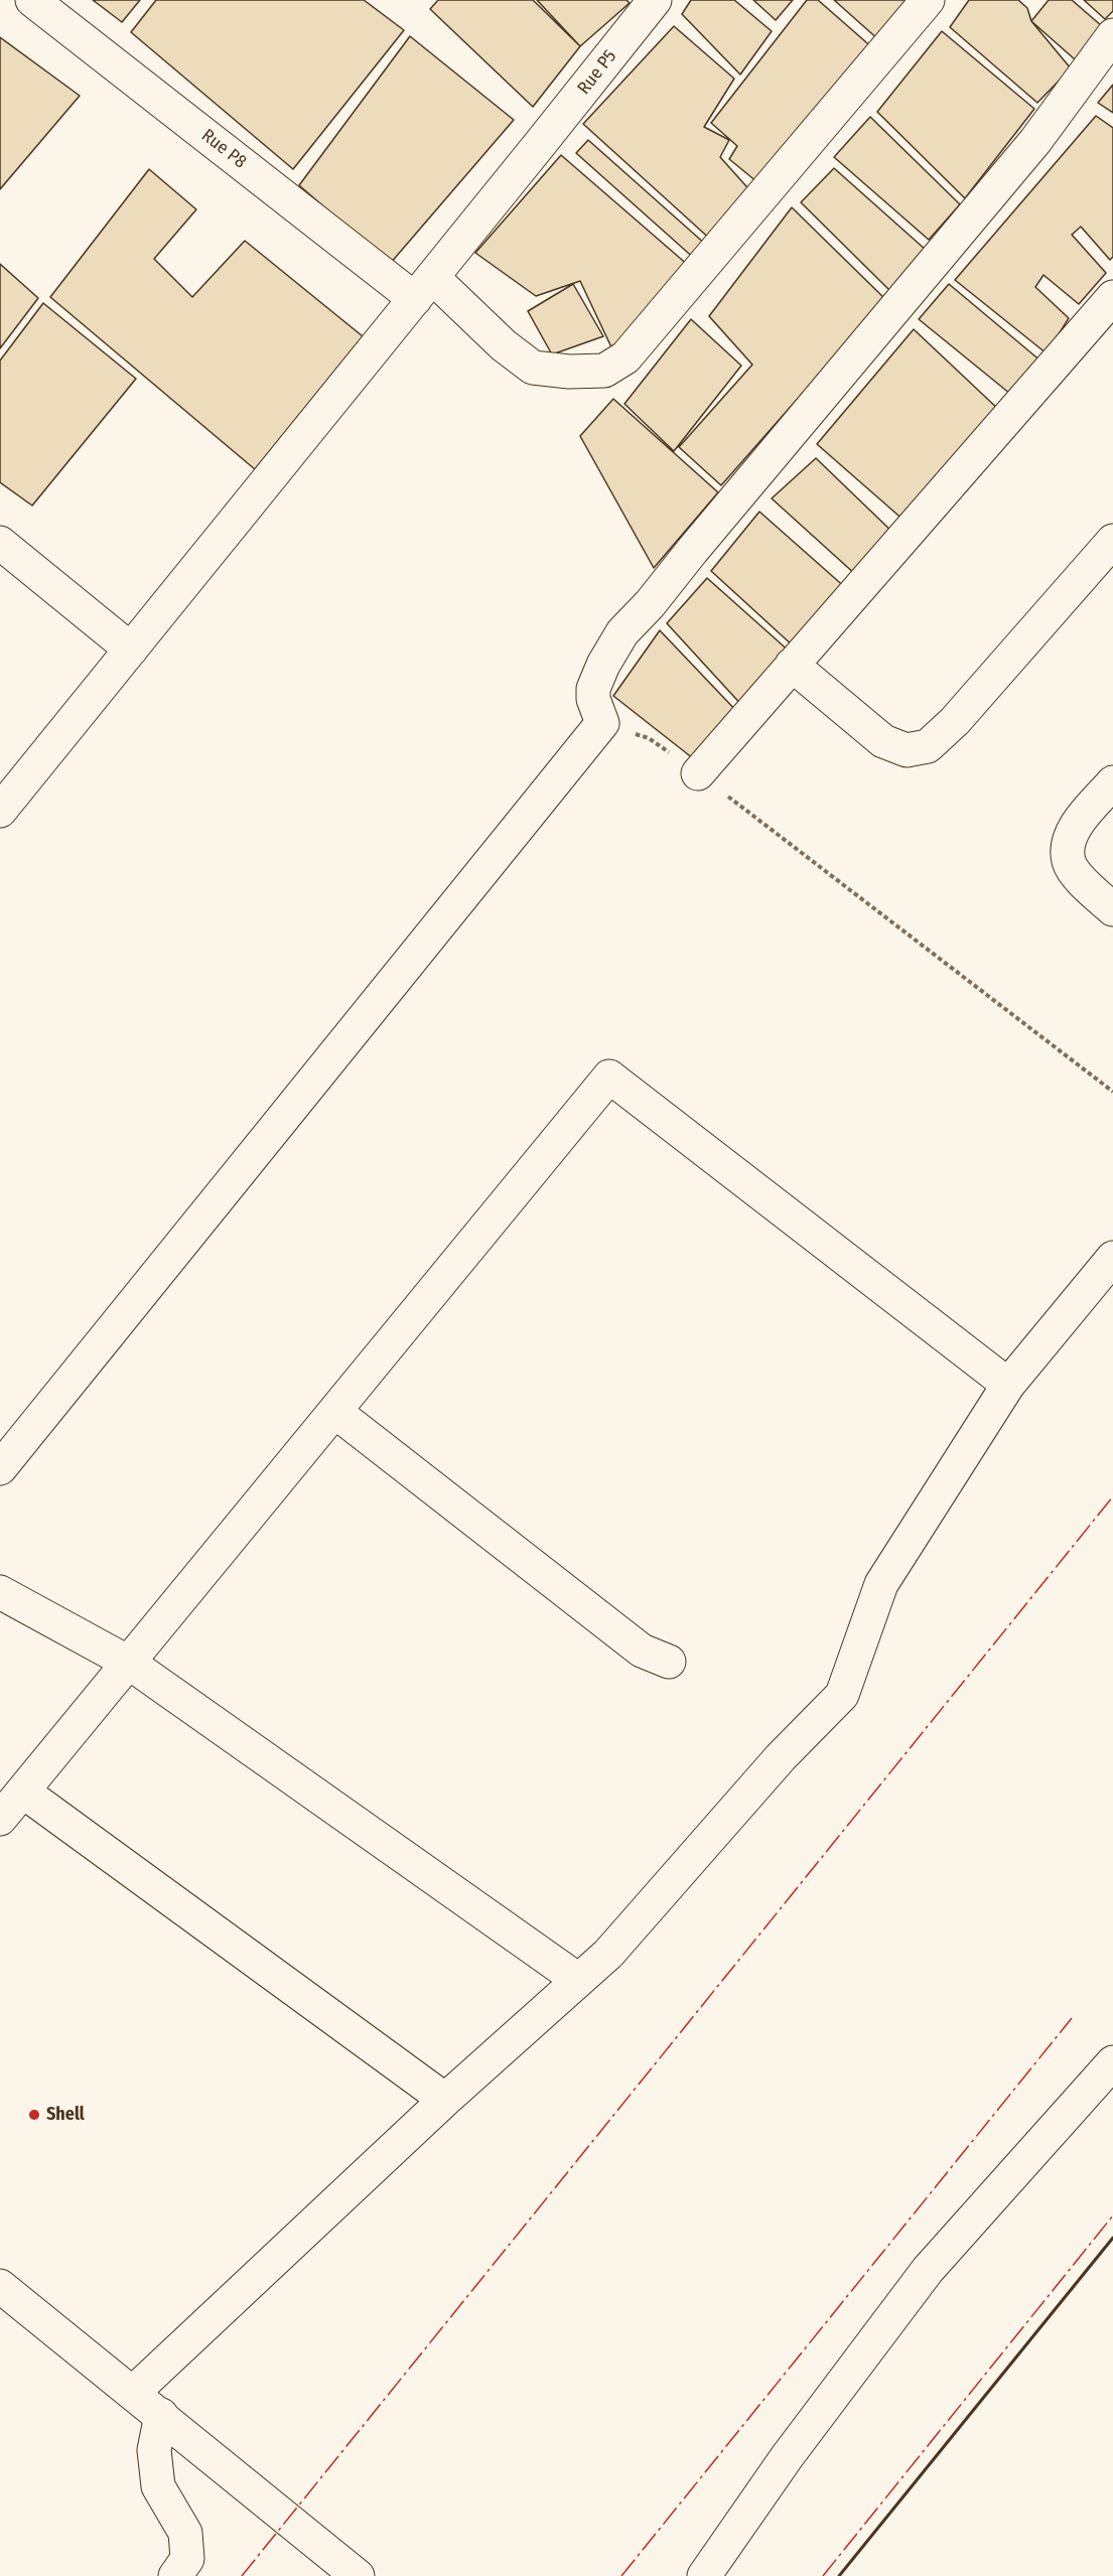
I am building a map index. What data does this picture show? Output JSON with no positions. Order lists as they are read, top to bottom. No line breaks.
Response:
{"streets":{"street":["Rue P5","Rue P8"]},"crossings":[["Rue P5","Rue P8"]],"places":["Shell"]}
